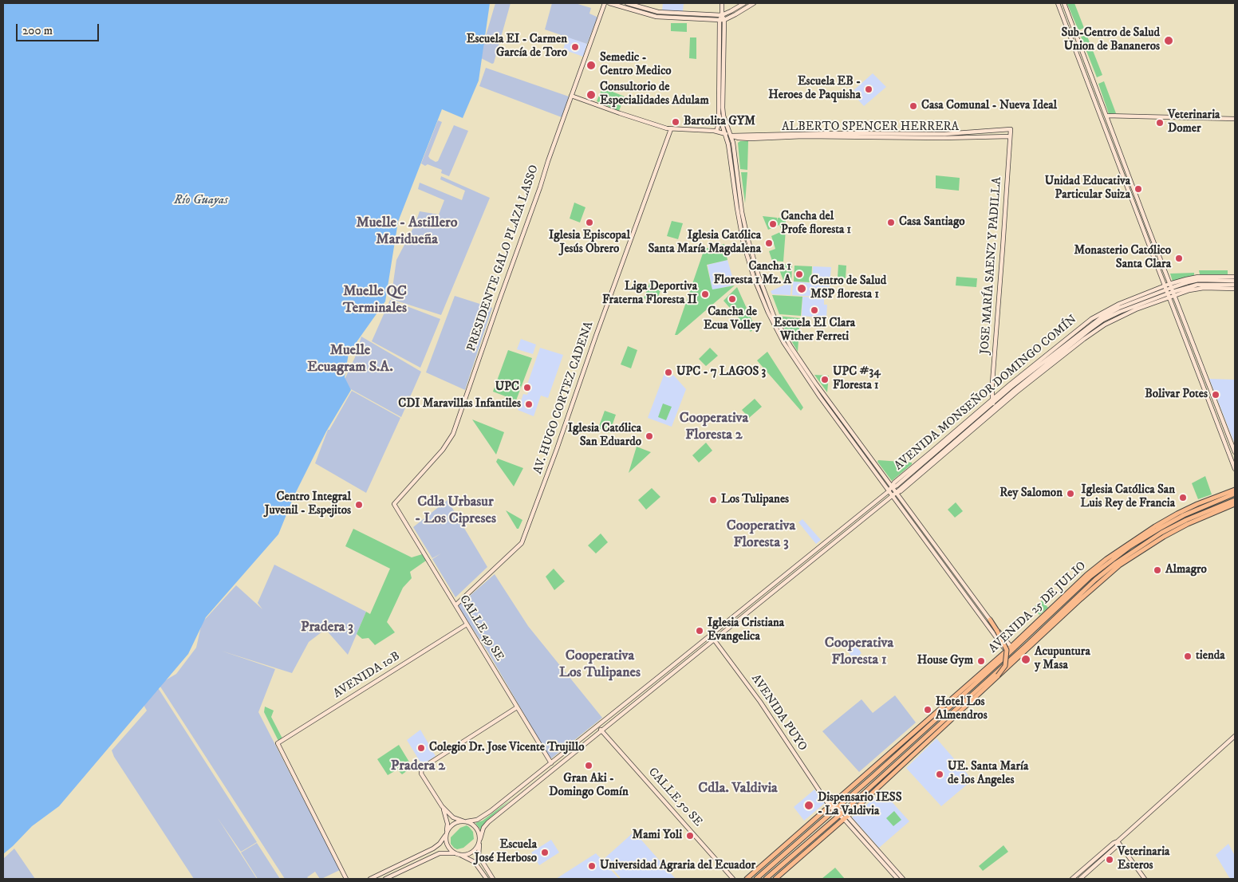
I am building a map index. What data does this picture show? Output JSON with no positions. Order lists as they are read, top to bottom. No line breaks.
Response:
{"streets":{"main road":["ALBERTO SPENCER HERRERA","PRESIDENTE GALO PLAZA LASSO","JOSE MARÍA SAENZ Y PADILLA","AVENIDA MONSEÑOR DOMINGO COMÍN","AV. HUGO CORTEZ CADENA","AVENIDA 25 DE JULIO","CALLE 49 SE","AVENIDA 10B","AVENIDA PUYO","CALLE 50 SE"]},"crossings":[["ALBERTO SPENCER HERRERA","PRESIDENTE GALO PLAZA LASSO"],["ALBERTO SPENCER HERRERA","JOSE MARÍA SAENZ Y PADILLA"],["ALBERTO SPENCER HERRERA","AV. HUGO CORTEZ CADENA"],["PRESIDENTE GALO PLAZA LASSO","CALLE 49 SE"],["JOSE MARÍA SAENZ Y PADILLA","AVENIDA MONSEÑOR DOMINGO COMÍN"],["AVENIDA MONSEÑOR DOMINGO COMÍN","CALLE 49 SE"],["AVENIDA MONSEÑOR DOMINGO COMÍN","AVENIDA PUYO"],["AVENIDA MONSEÑOR DOMINGO COMÍN","CALLE 50 SE"],["AV. HUGO CORTEZ CADENA","CALLE 49 SE"],["AVENIDA 25 DE JULIO","AVENIDA PUYO"],["CALLE 49 SE","AVENIDA 10B"]],"districts":["Muelle - Astillero Maridueña","Muelle QC Terminales","Muelle Ecuagram S.A.","Cooperativa Floresta 2","Cdla Urbasur - Los Cipreses","Cooperativa Floresta 3","Pradera 3","Cooperativa Floresta 1","Cooperativa Los Tulipanes","Pradera 2","Cdla. Valdivia"],"water":["Río Guayas"],"places":["Sub-Centro de Salud Union de Bananeros","Escuela EI - Carmen García de Toro","Semedic - Centro Medico","Escuela EB - Heroes de Paquisha","Consultorio de Especialidades Adulam","Casa Comunal - Nueva Ideal","Bartolita GYM","Veterinaria Domer","Unidad Educativa Particular Suiza","Iglesia Episcopal Jesús Obrero","Casa Santiago","Cancha del Profe floresta 1","Iglesia Católica Santa María Magdalena","Monasterio Católico Santa Clara","Cancha 1 Floresta 1 Mz. A","Centro de Salud MSP floresta 1","Liga Deportiva Fraterna Floresta II","Cancha de Ecua Volley","Escuela EI Clara Wither Ferreti","UPC - 7 LAGOS 3","UPC #34 Floresta 1","UPC","Bolivar Potes","CDI Maravillas Infantiles","Iglesia Católica San Eduardo","Rey Salomon","Iglesia Católica San Luis Rey de Francia","Los Tulipanes","Centro Integral Juvenil - Espejitos","Almagro","Iglesia Cristiana Evangelica","tienda","Acupuntura y Masa","House Gym","Hotel Los Almendros","Colegio Dr. Jose Vicente Trujillo","Gran Aki - Domingo Comín","UE. Santa María de los Angeles","Dispensario IESS - La Valdivia","Mami Yoli","Escuela José Herboso","Veterinaria Esteros","Universidad Agraria del Ecuador"],"scale_bar":"200 m"}
